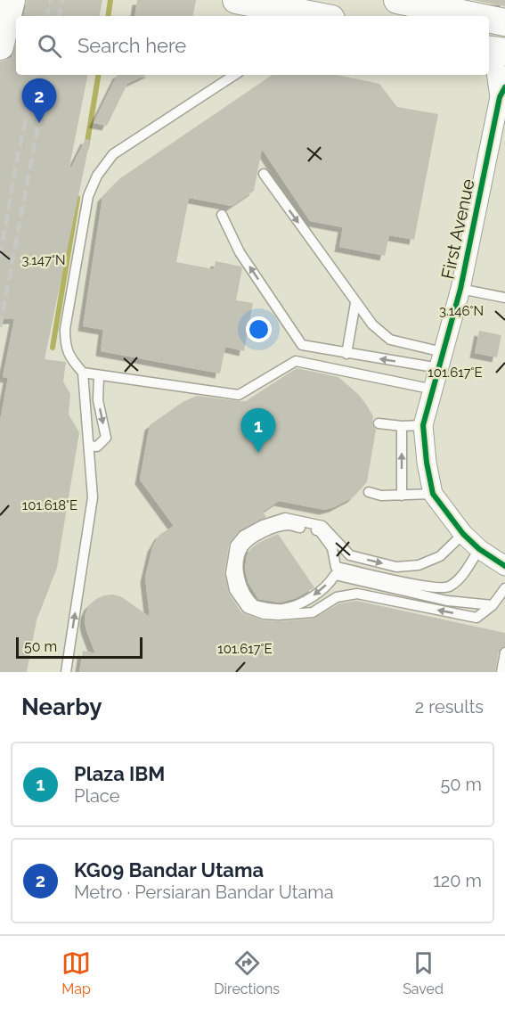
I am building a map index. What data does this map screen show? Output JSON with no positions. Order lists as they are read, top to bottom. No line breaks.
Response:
{"streets":{"street":["First Avenue"]},"scale_bar":"50 m","page":{"search":"Search here","pins":["2","1"],"scale":"50 m","heading":["Nearby","2 results"],"list":[{"mark":"1","name":"Plaza IBM","note":"Place","value":"50 m"},{"mark":"2","name":"KG09 Bandar Utama","note":"Metro · Persiaran Bandar Utama","value":"120 m"}],"nav":["Map","Directions","Saved"]},"coordinates":["3.147°N","3.146°N","101.617°E","101.618°E"]}
